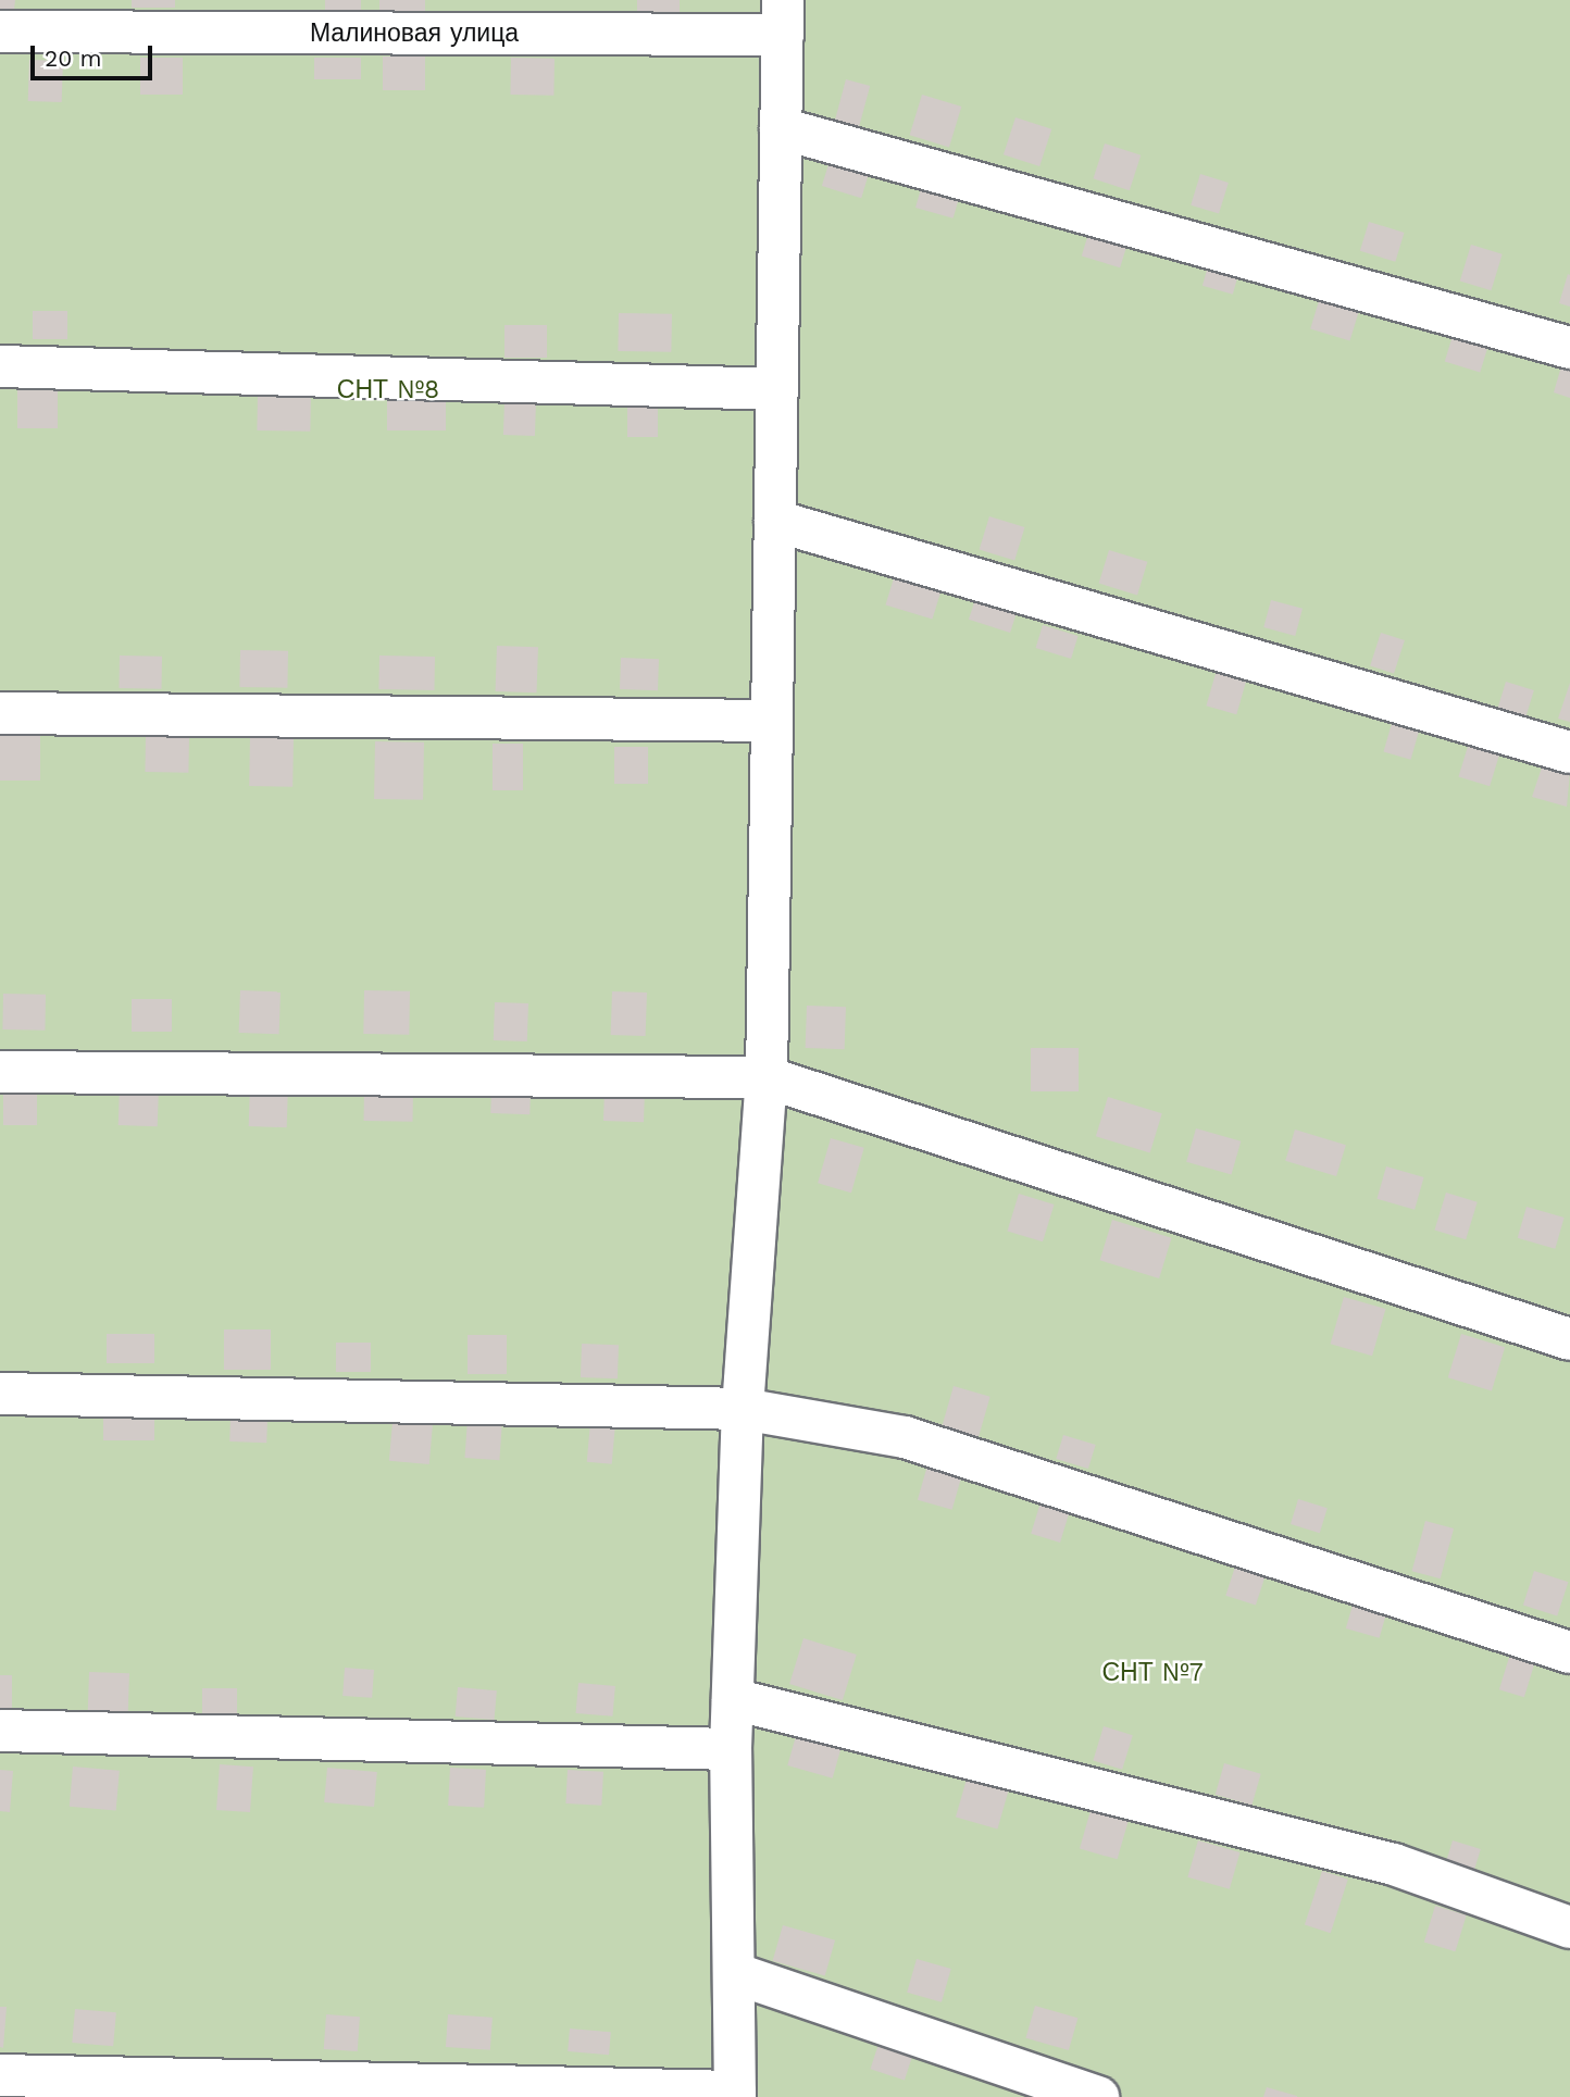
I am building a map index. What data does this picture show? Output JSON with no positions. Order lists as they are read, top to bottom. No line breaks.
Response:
{"streets":{"street":["Малиновая улица"]},"parks":["СНТ №8","СНТ №7"],"scale_bar":"20 m"}
